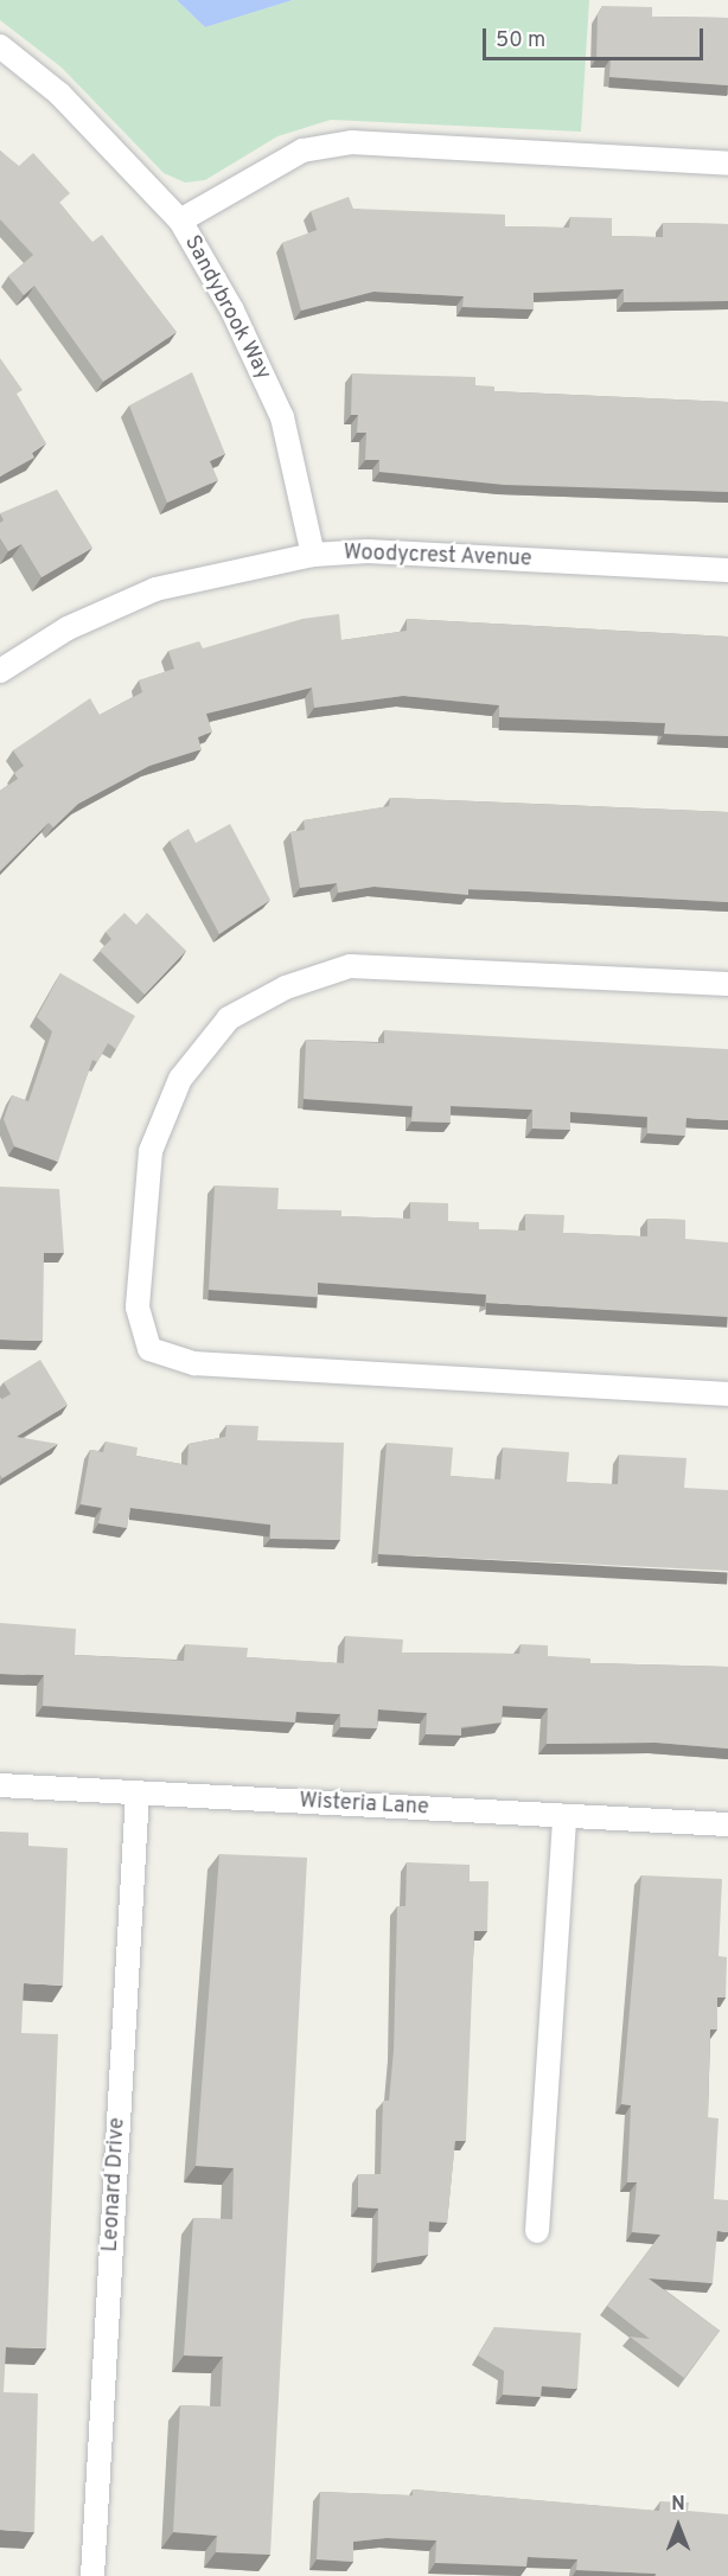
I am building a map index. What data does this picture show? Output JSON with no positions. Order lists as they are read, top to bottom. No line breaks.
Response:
{"streets":{"street":["Sandybrook Way","Woodycrest Avenue","Wisteria Lane","Leonard Drive"]},"crossings":[["Sandybrook Way","Woodycrest Avenue"],["Wisteria Lane","Leonard Drive"]],"scale_bar":"50 m","north":"top"}
